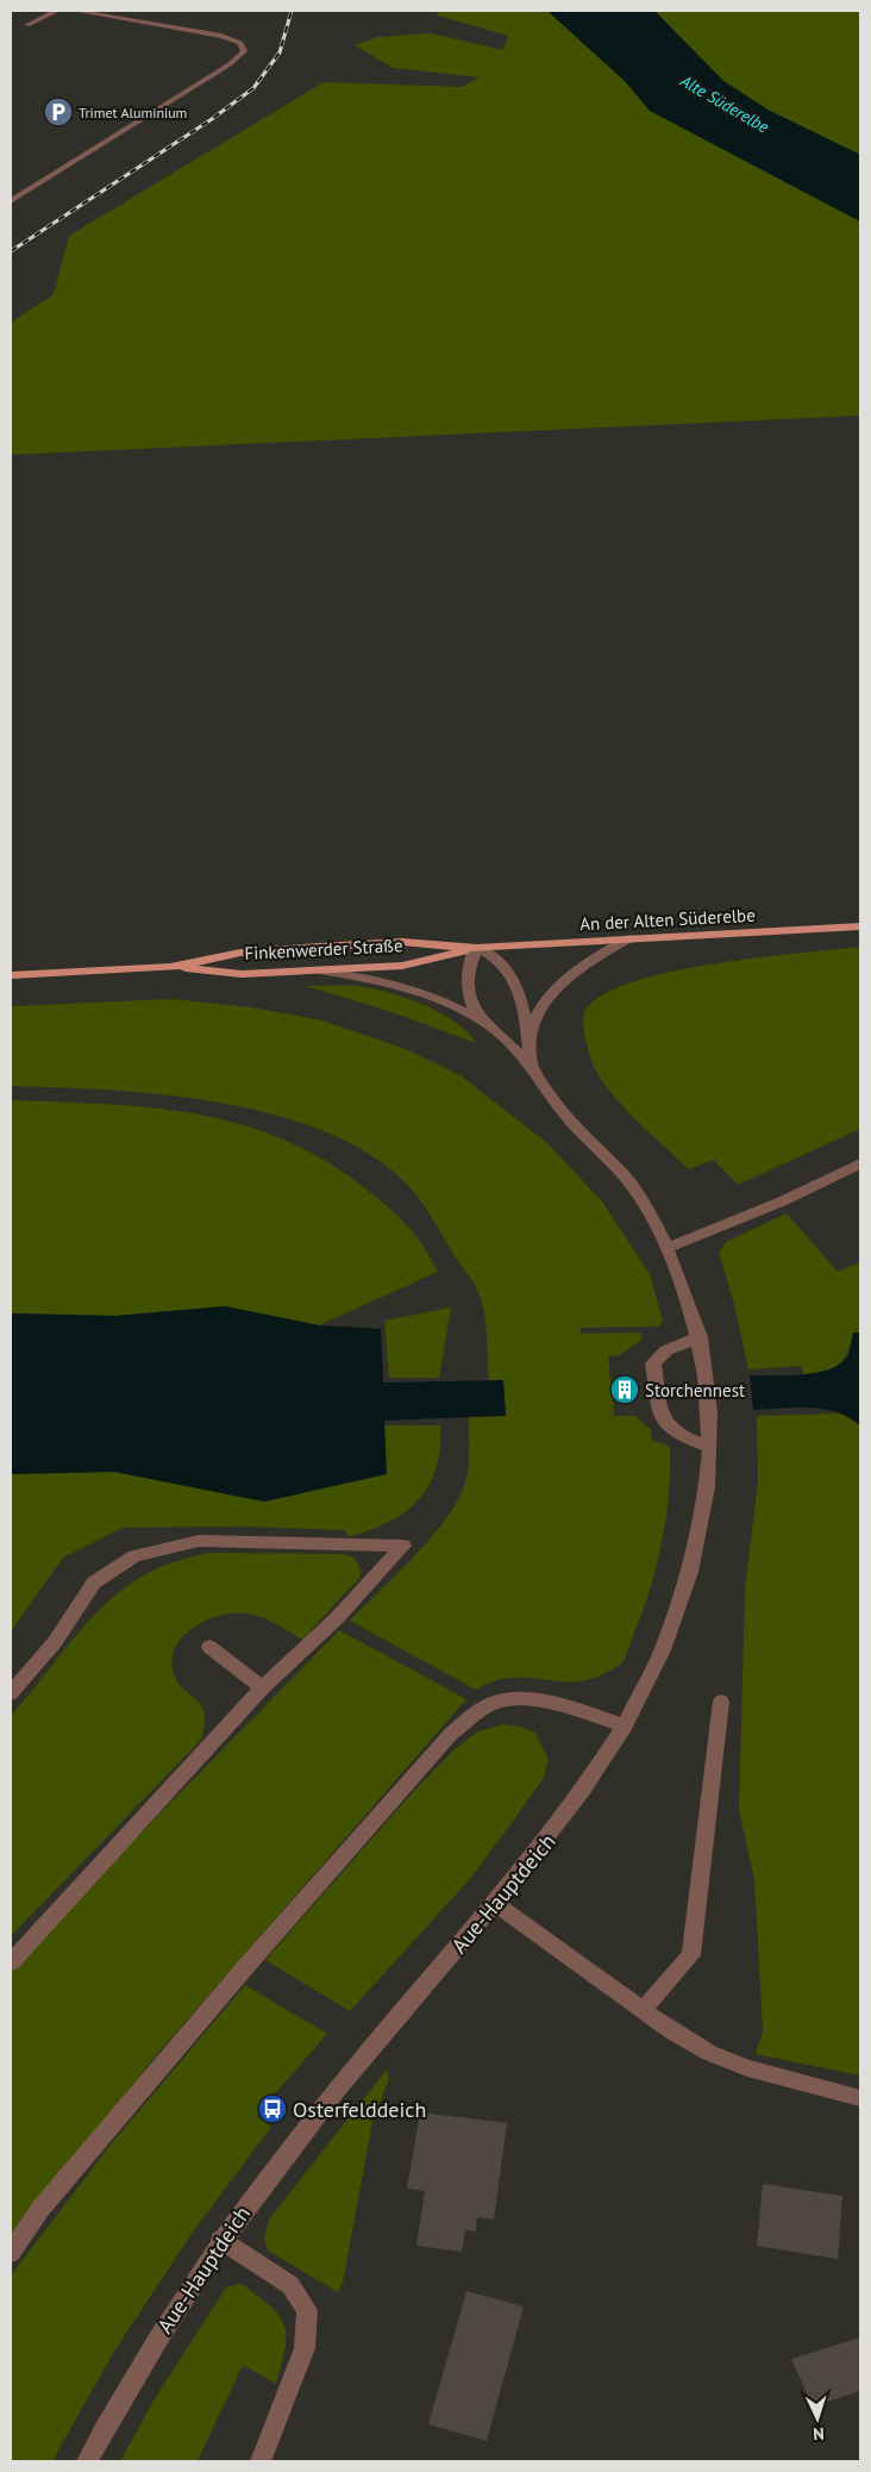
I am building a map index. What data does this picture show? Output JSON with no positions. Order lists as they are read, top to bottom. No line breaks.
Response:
{"streets":{"main road":["An der Alten Süderelbe","Finkenwerder Straße"],"street":["Aue-Hauptdeich"]},"crossings":[["An der Alten Süderelbe","Finkenwerder Straße"]],"water":["Alte Süderelbe"],"places":{"parking":["Trimet Aluminium"],"building":["Storchennest"],"bus stop":["Osterfelddeich"]},"north":"bottom"}
